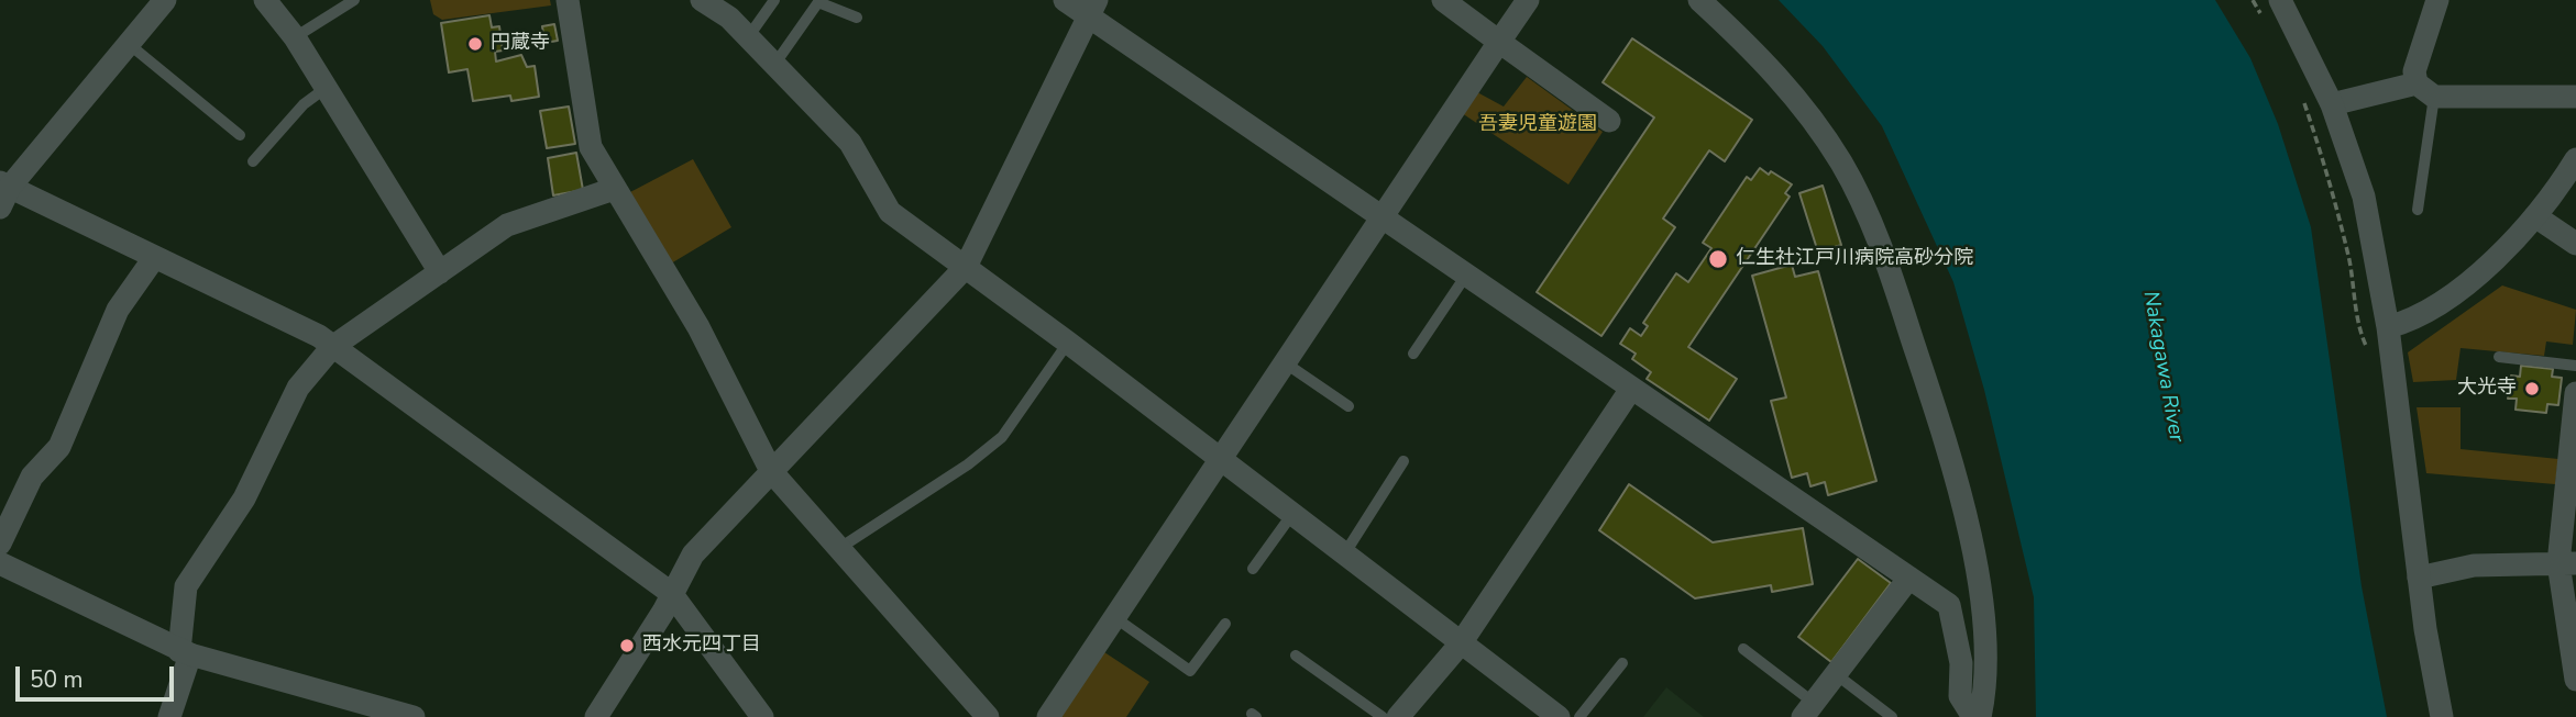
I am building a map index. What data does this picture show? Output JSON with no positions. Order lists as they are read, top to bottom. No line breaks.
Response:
{"water":["Nakagawa River"],"parks":["吾妻児童遊園"],"places":["円蔵寺","仁生社江戸川病院高砂分院","大光寺","西水元四丁目"],"scale_bar":"50 m"}
